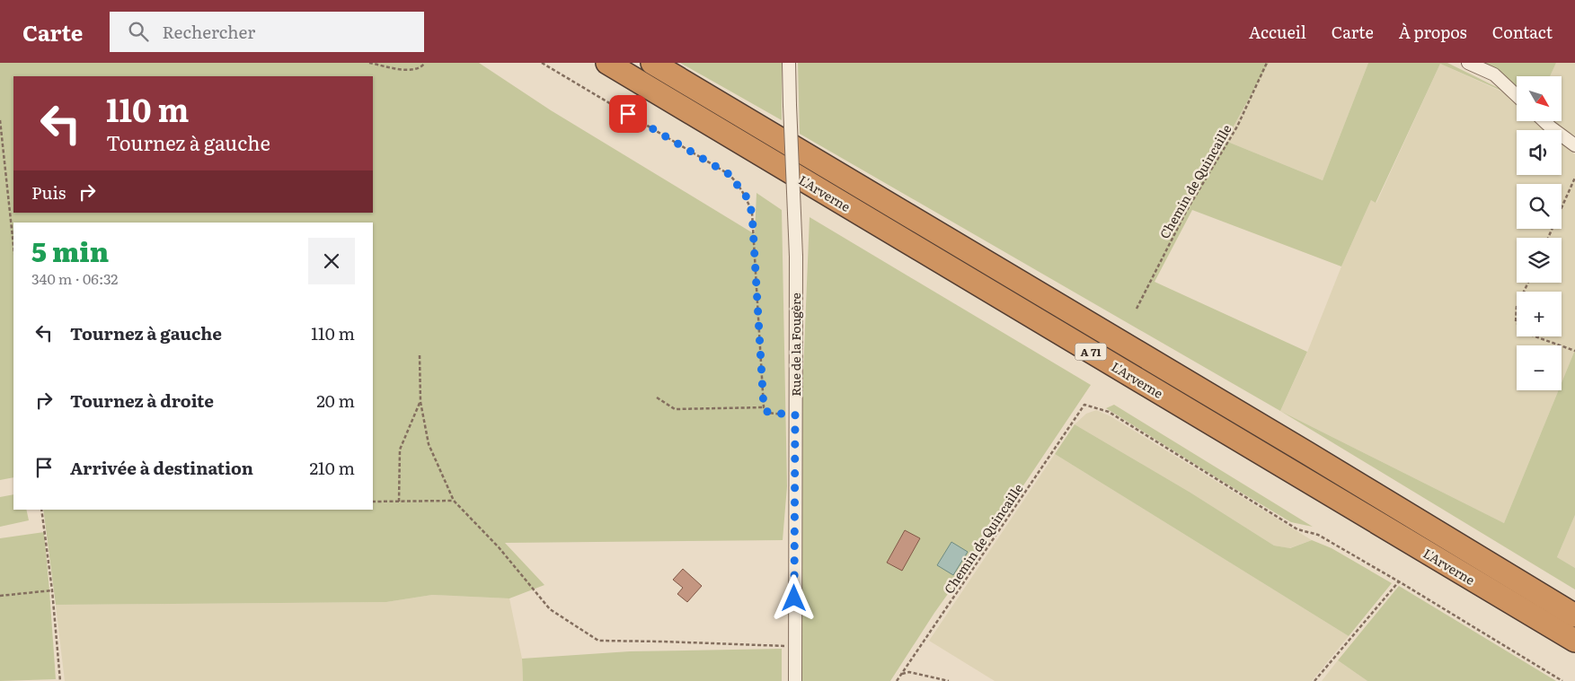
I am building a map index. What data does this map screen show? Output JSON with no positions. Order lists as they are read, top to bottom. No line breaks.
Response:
{"streets":{"highway":["L'Arverne","A 71"],"street":["Rue de la Fougère"],"path":["Chemin de Quincaille"]},"north":"bottom right","page":{"header":"Carte","search":"Rechercher","nav":["Accueil","Carte","À propos","Contact"],"map_buttons":["+","−"],"turn":["110 m","Tournez à gauche"],"then":"Puis","heading":["5 min","340 m · 06:32"],"list":[{"name":"Tournez à gauche","value":"110 m"},{"name":"Tournez à droite","value":"20 m"},{"name":"Arrivée à destination","value":"210 m"}]}}
